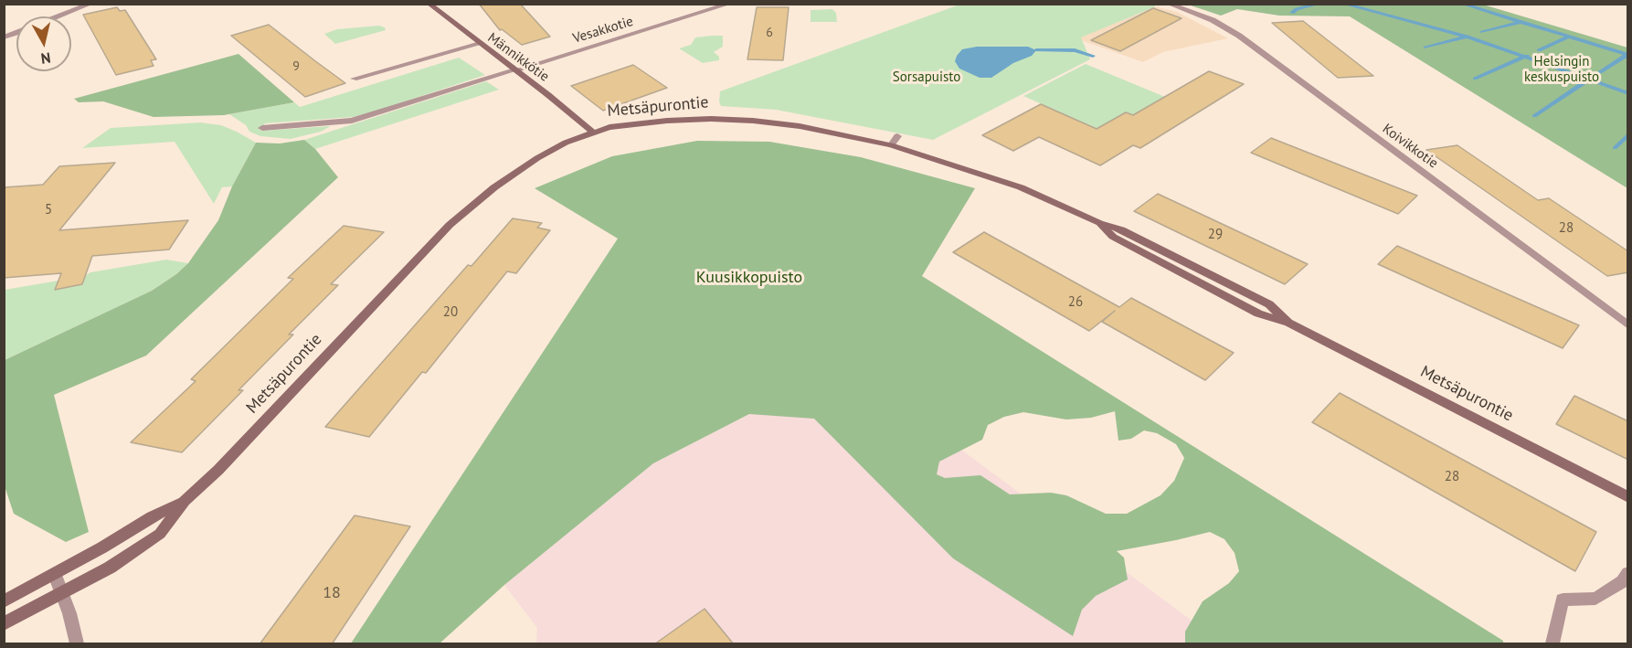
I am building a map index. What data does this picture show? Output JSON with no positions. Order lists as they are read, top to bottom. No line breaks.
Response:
{"streets":{"street":["Vesakkotie","Männikkötie","Metsäpurontie","Koivikkotie"]},"crossings":[["Vesakkotie","Männikkötie"],["Männikkötie","Metsäpurontie"]],"parks":["Helsingin keskuspuisto","Sorsapuisto","Kuusikkopuisto"],"house_numbers":["6","9","5","28","29","26","20","28","18"],"north":"bottom"}
